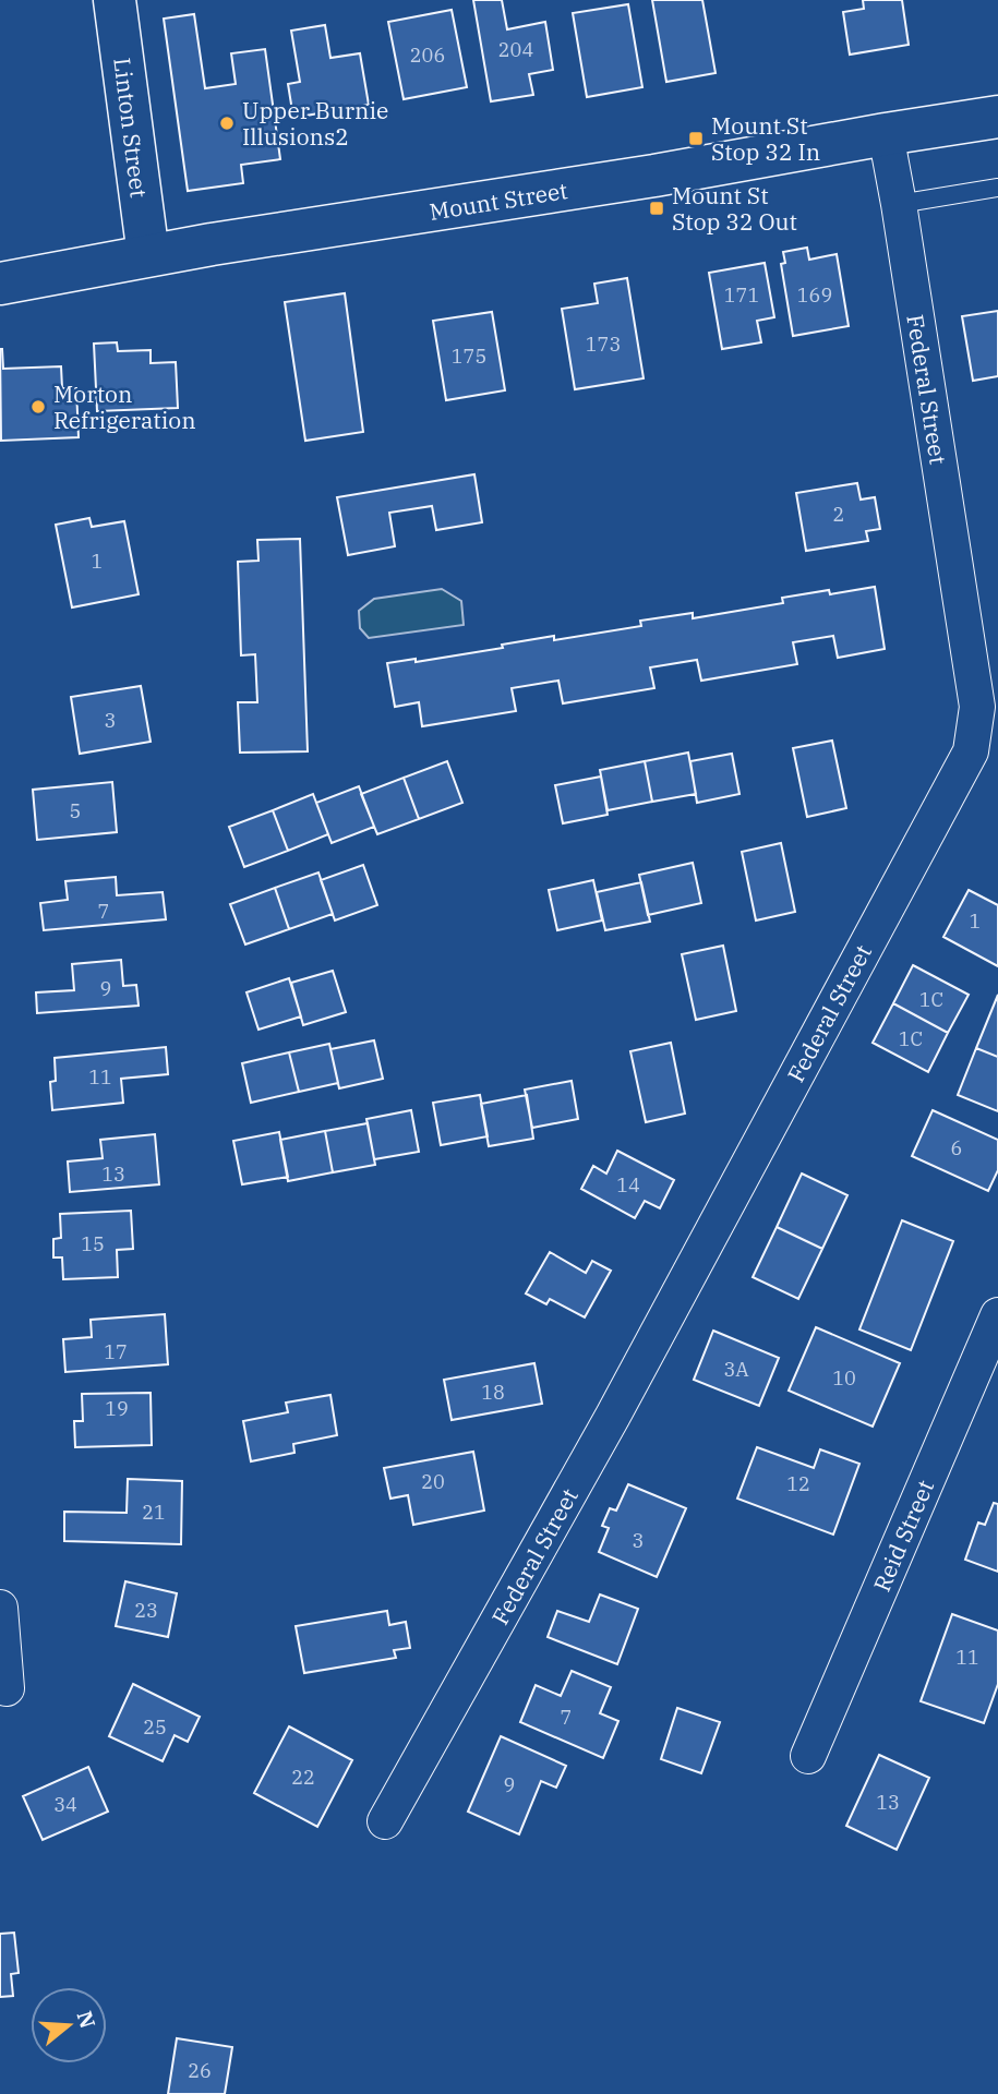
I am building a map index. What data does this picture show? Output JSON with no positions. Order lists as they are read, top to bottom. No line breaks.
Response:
{"streets":{"main road":["Linton Street","Mount Street"],"street":["Federal Street","Reid Street"]},"crossings":[["Linton Street","Mount Street"],["Mount Street","Federal Street"]],"places":{"other":["Upper Burnie Illusions2","Morton Refrigeration"],"transit":["Mount St Stop 32 In","Mount St Stop 32 Out"]},"house_numbers":["204","206","171","169","173","175","2","1","3","5","7","1","9","1C","1C","11","6","13","14","15","17","3A","10","18","19","20","12","21","3","23","11","7","25","22","9","13","34","26"],"north":"right"}
